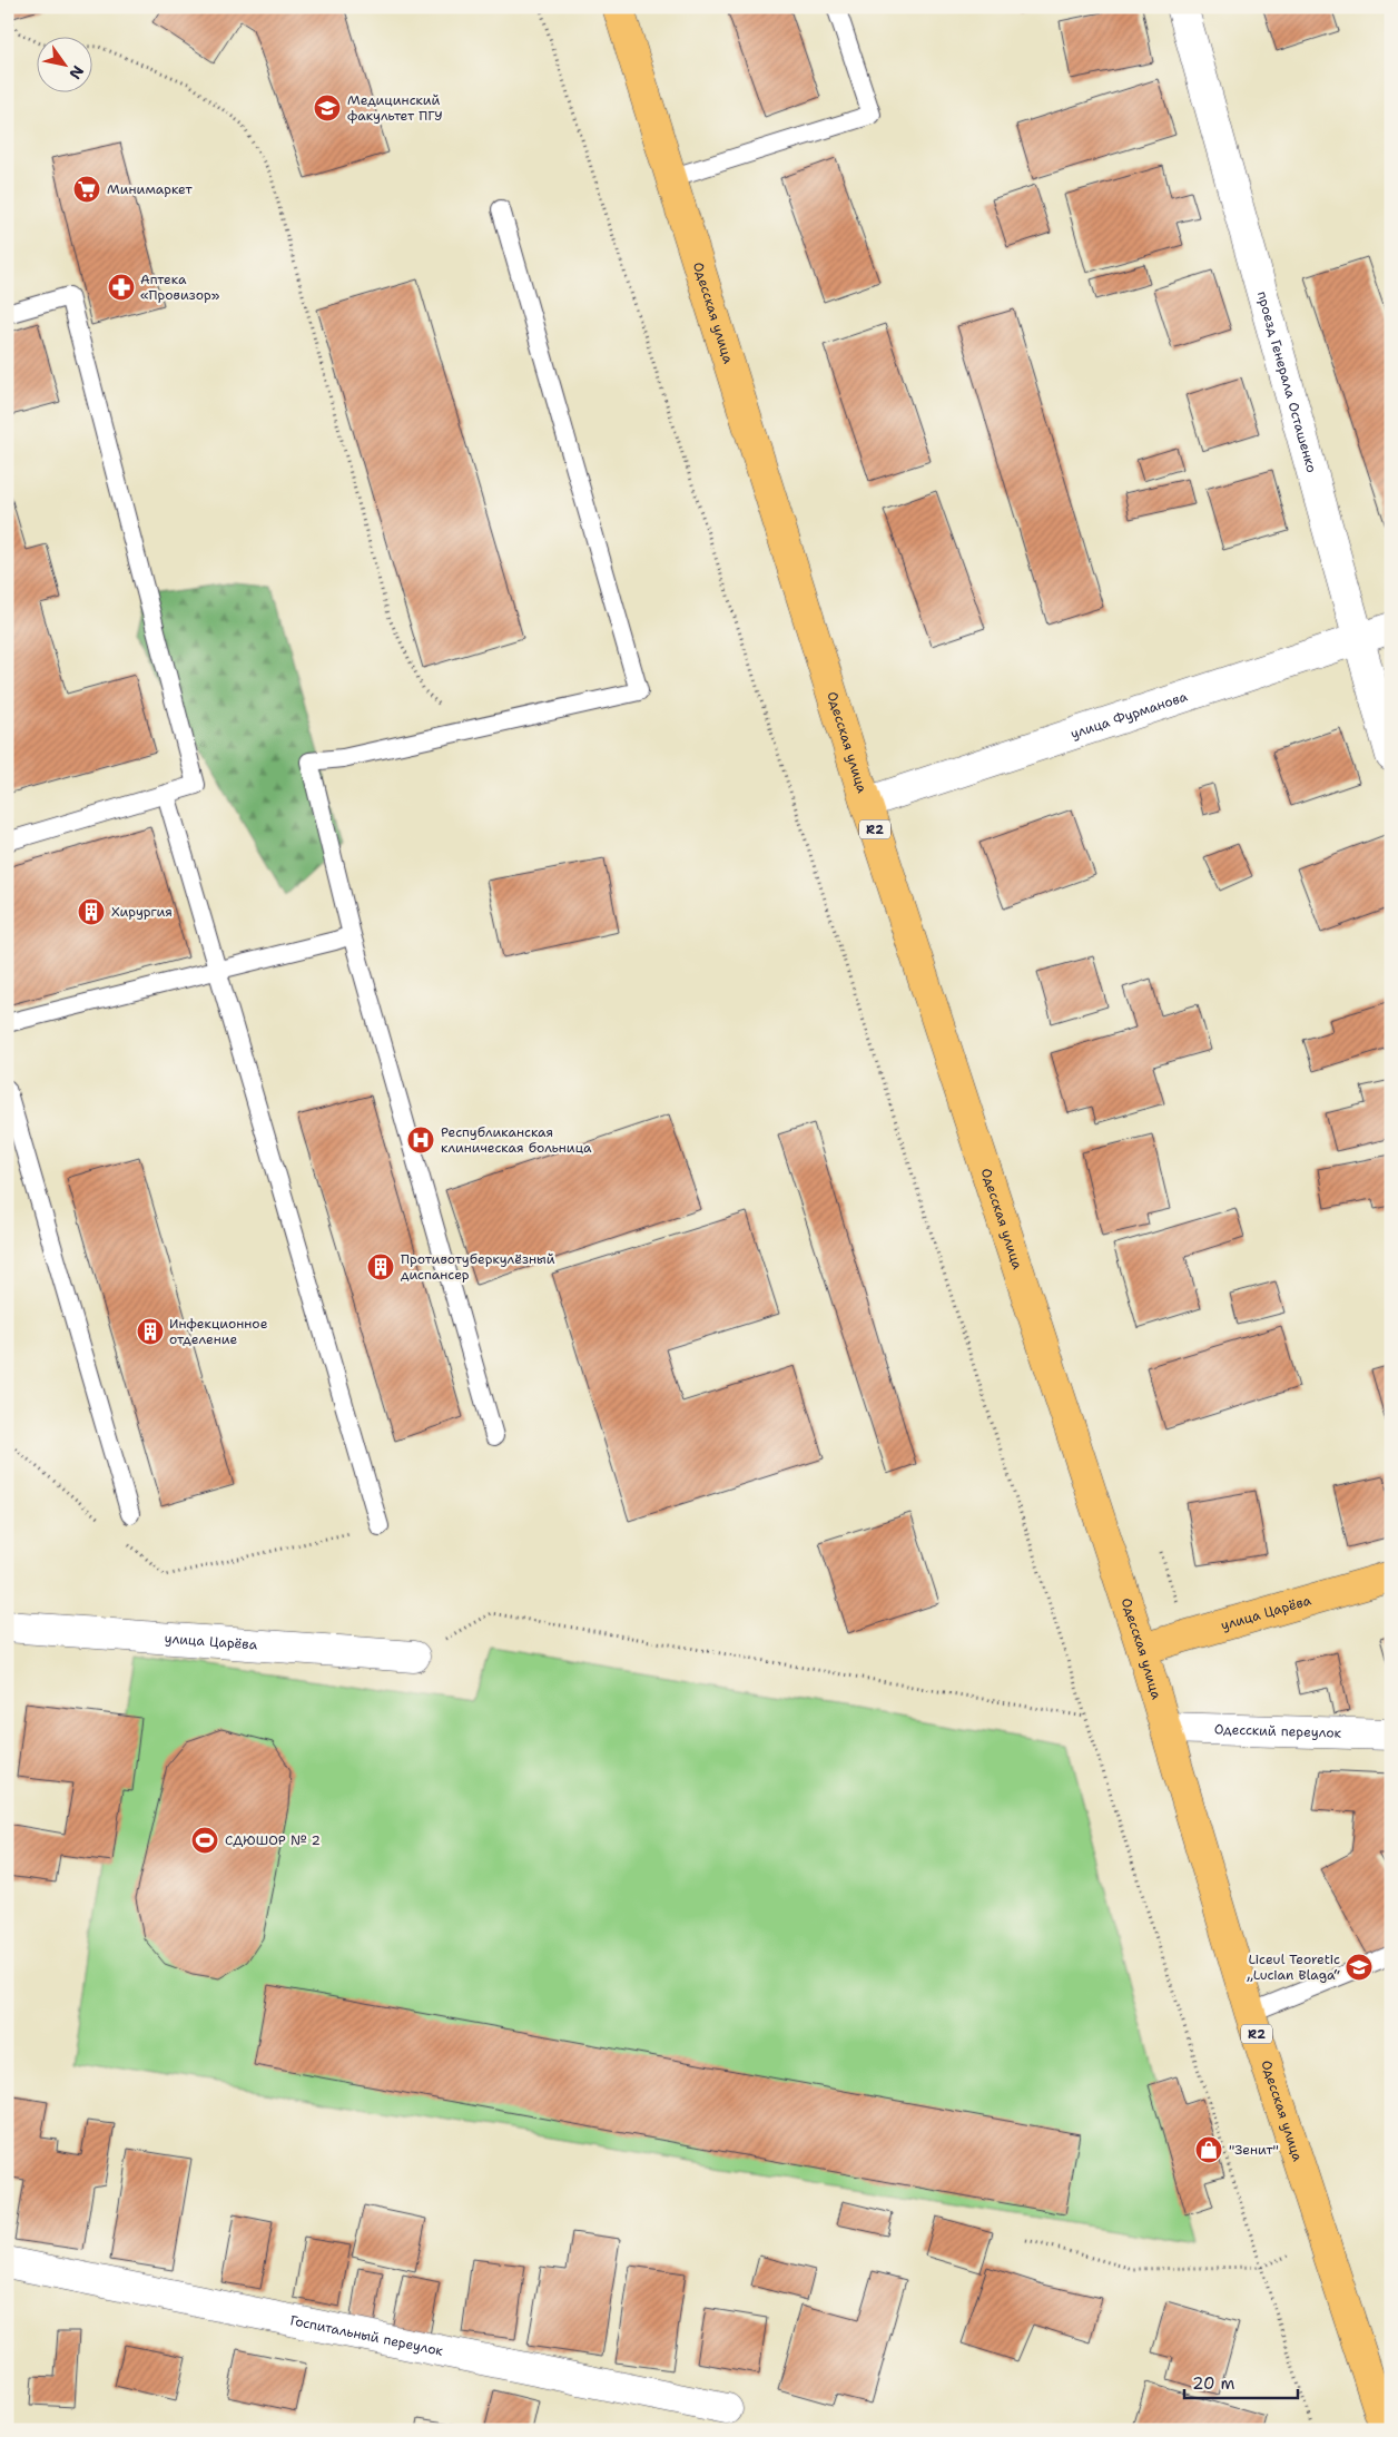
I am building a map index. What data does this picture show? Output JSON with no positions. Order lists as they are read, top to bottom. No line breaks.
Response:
{"streets":{"main road":["Одесская улица","R2","улица Царёва"],"street":["проезд Генерала Осташенко","улица Фурманова","Одесский переулок","Госпитальный переулок"]},"crossings":[["Одесская улица","улица Фурманова"],["Одесская улица","улица Царёва"],["Одесская улица","Одесский переулок"],["проезд Генерала Осташенко","улица Фурманова"]],"places":{"school or university":["Медицинский факультет ПГУ","Liceul Teoretic „Lucian Blaga“"],"supermarket":["Минимаркет"],"pharmacy":["Аптека «Провизор»"],"building":["Хирургия","Противотуберкулёзный диспансер","Инфекционное отделение"],"hospital":["Республиканская клиническая больница"],"sports":["СДЮШОР № 2"],"shop":["\"Зенит\""]},"scale_bar":"20 m","north":"bottom right"}
